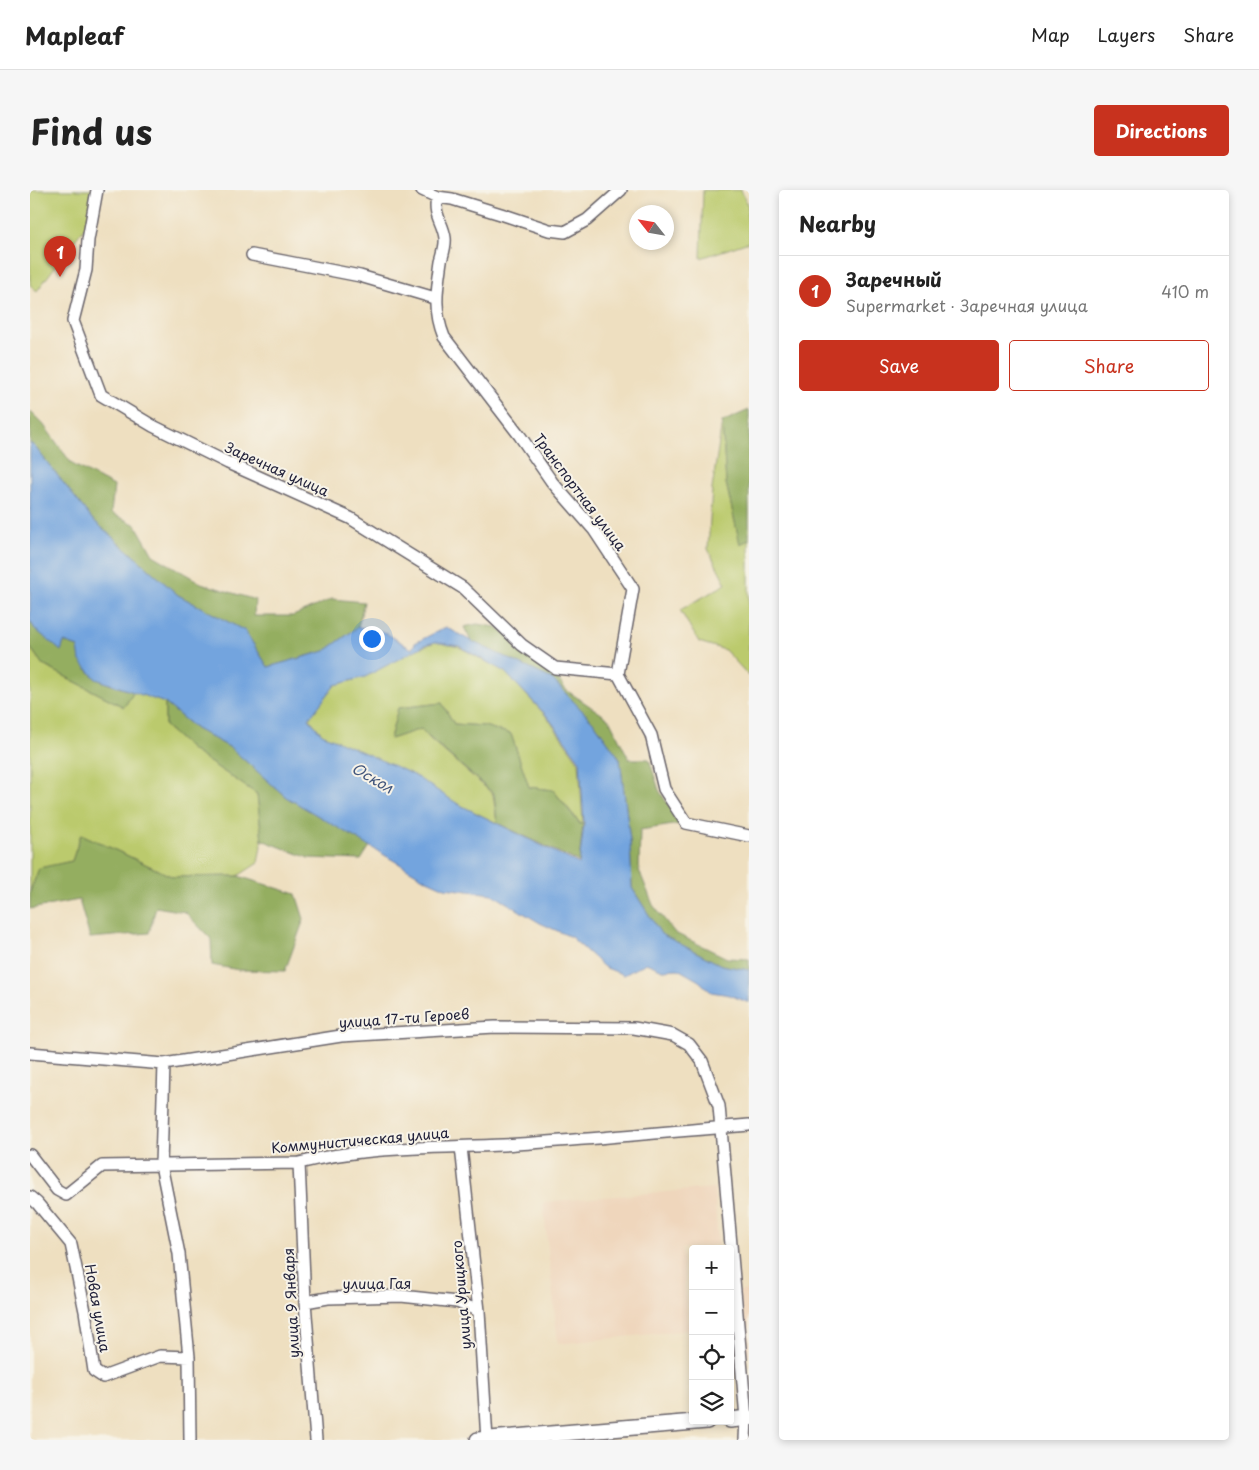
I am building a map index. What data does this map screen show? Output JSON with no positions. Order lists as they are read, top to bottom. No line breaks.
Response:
{"streets":{"street":["Заречная улица","Транспортная улица","улица 17-ти Героев","Коммунистическая улица","улица Гая","улица Урицкого","улица 9 Января","Новая улица"]},"crossings":[["Заречная улица","Транспортная улица"],["улица 17-ти Героев","Коммунистическая улица"],["Коммунистическая улица","улица Урицкого"],["Коммунистическая улица","улица 9 Января"],["улица Гая","улица Урицкого"],["улица Гая","улица 9 Января"]],"water":["Оскол"],"north":"top left","page":{"header":"Mapleaf","nav":["Map","Layers","Share"],"title":"Find us","buttons":["Directions",["Save","Share"]],"heading":"Nearby","pins":"1","list":[{"mark":"1","name":"Заречный","note":"Supermarket · Заречная улица","value":"410 m"}],"map_buttons":["+","−"]}}
